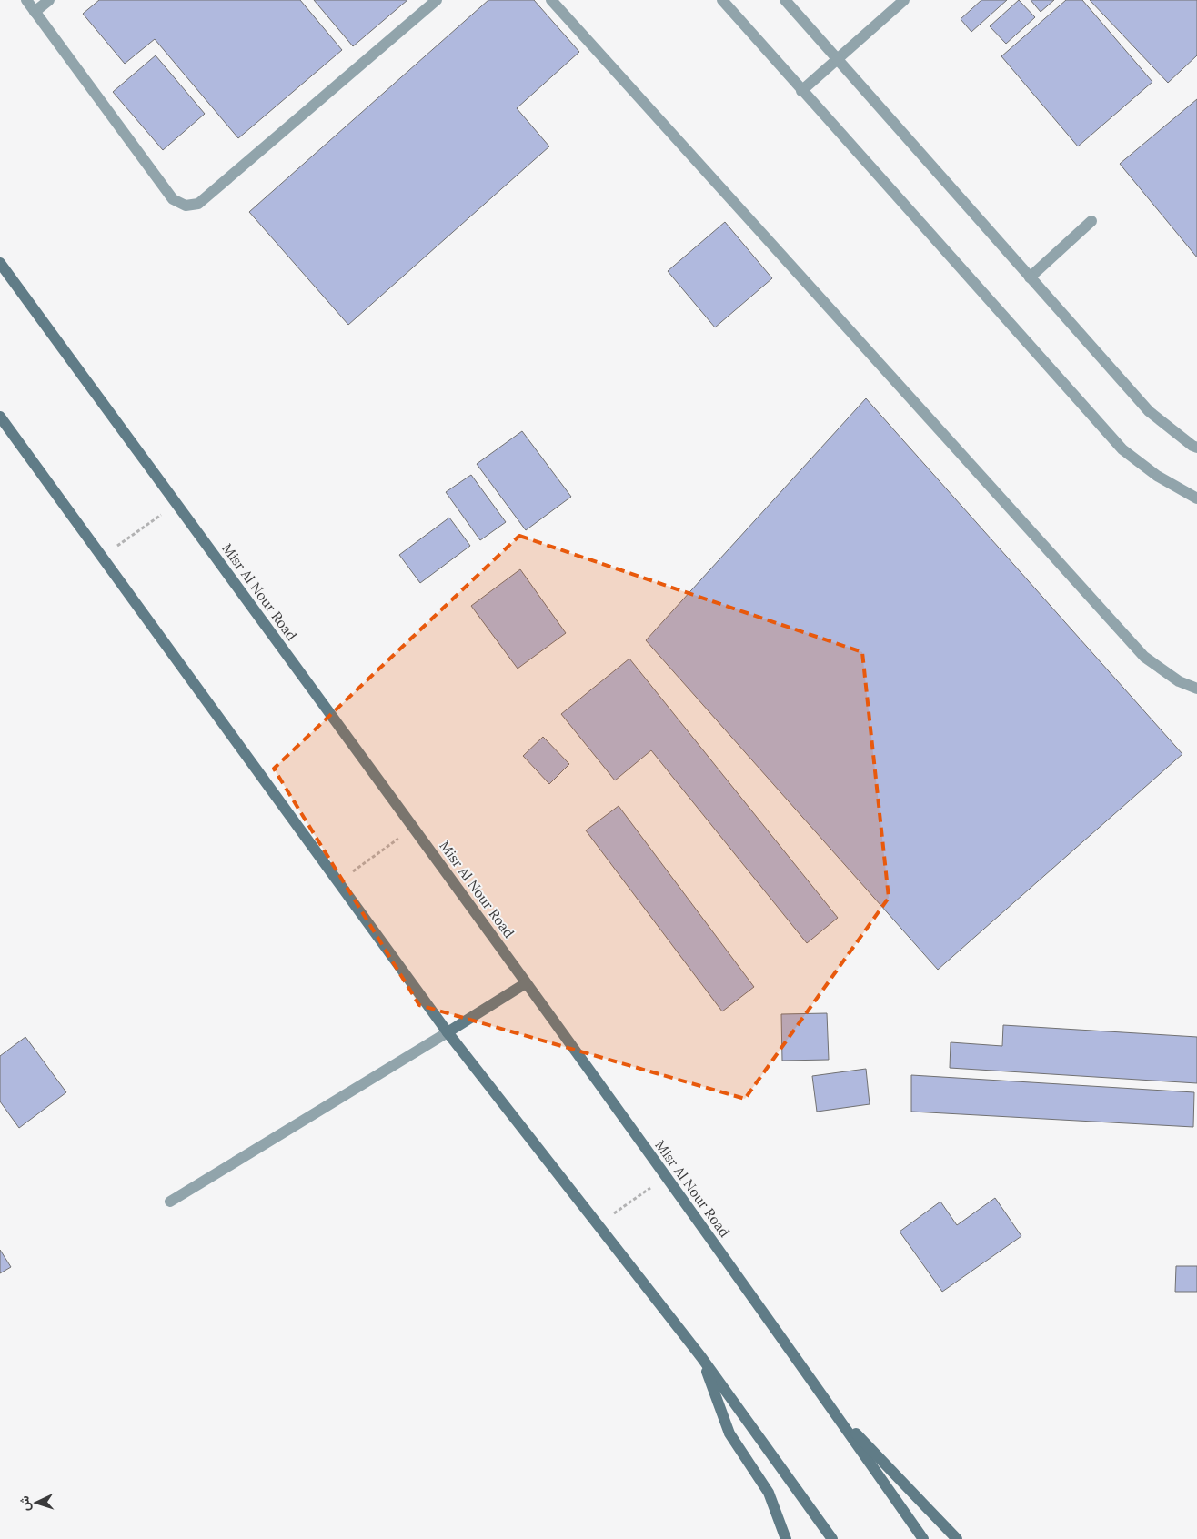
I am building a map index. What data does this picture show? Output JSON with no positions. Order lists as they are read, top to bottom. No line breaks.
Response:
{"streets":{"street":["Misr Al Nour Road"]},"north":"left"}
